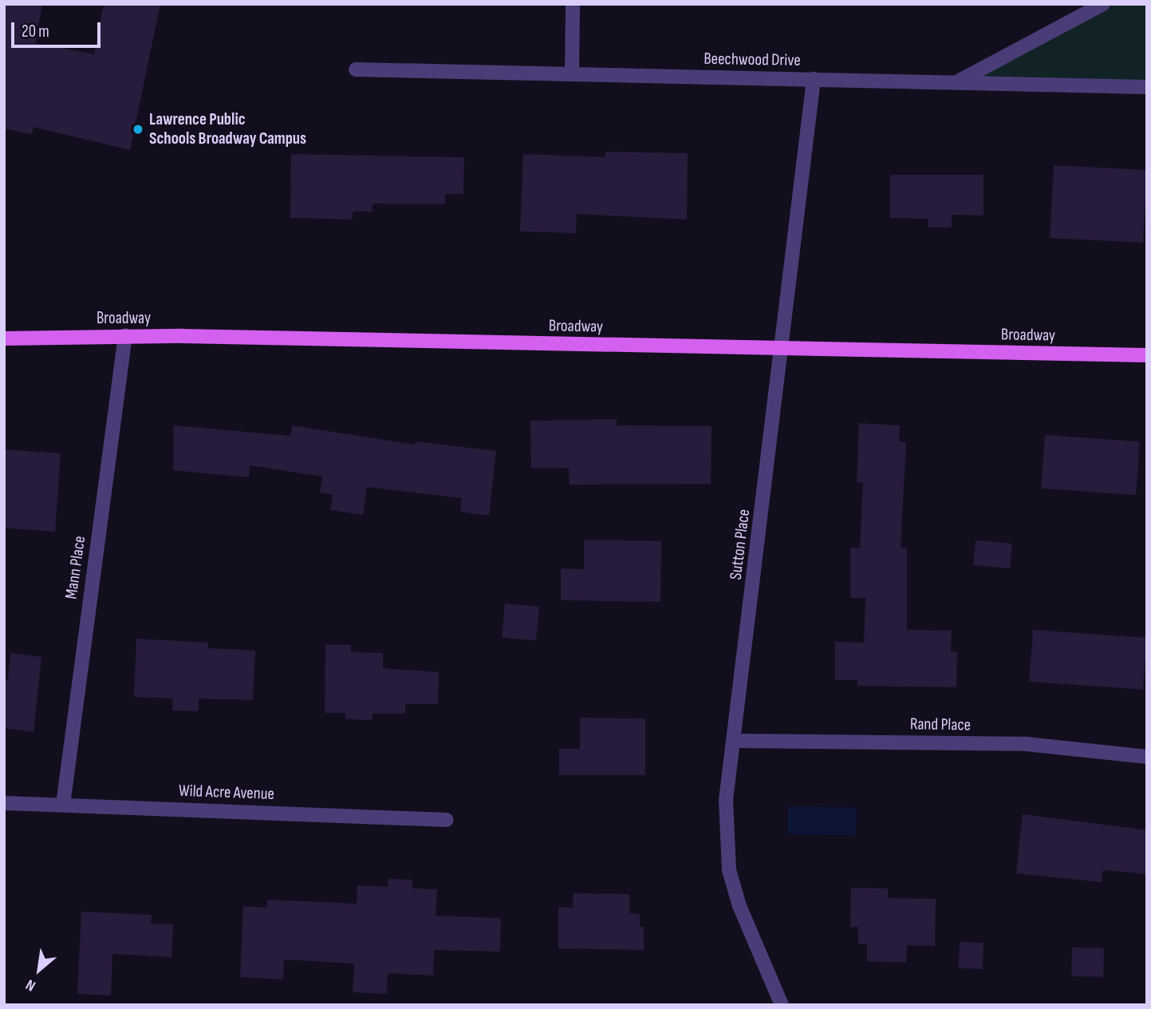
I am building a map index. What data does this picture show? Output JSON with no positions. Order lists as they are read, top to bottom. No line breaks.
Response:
{"streets":{"main road":["Broadway"],"street":["Beechwood Drive","Sutton Place","Mann Place","Rand Place","Wild Acre Avenue"]},"crossings":[["Beechwood Drive","Sutton Place"],["Broadway","Sutton Place"],["Broadway","Mann Place"],["Sutton Place","Rand Place"],["Mann Place","Wild Acre Avenue"]],"places":["Lawrence Public Schools Broadway Campus"],"scale_bar":"20 m","north":"bottom left"}
